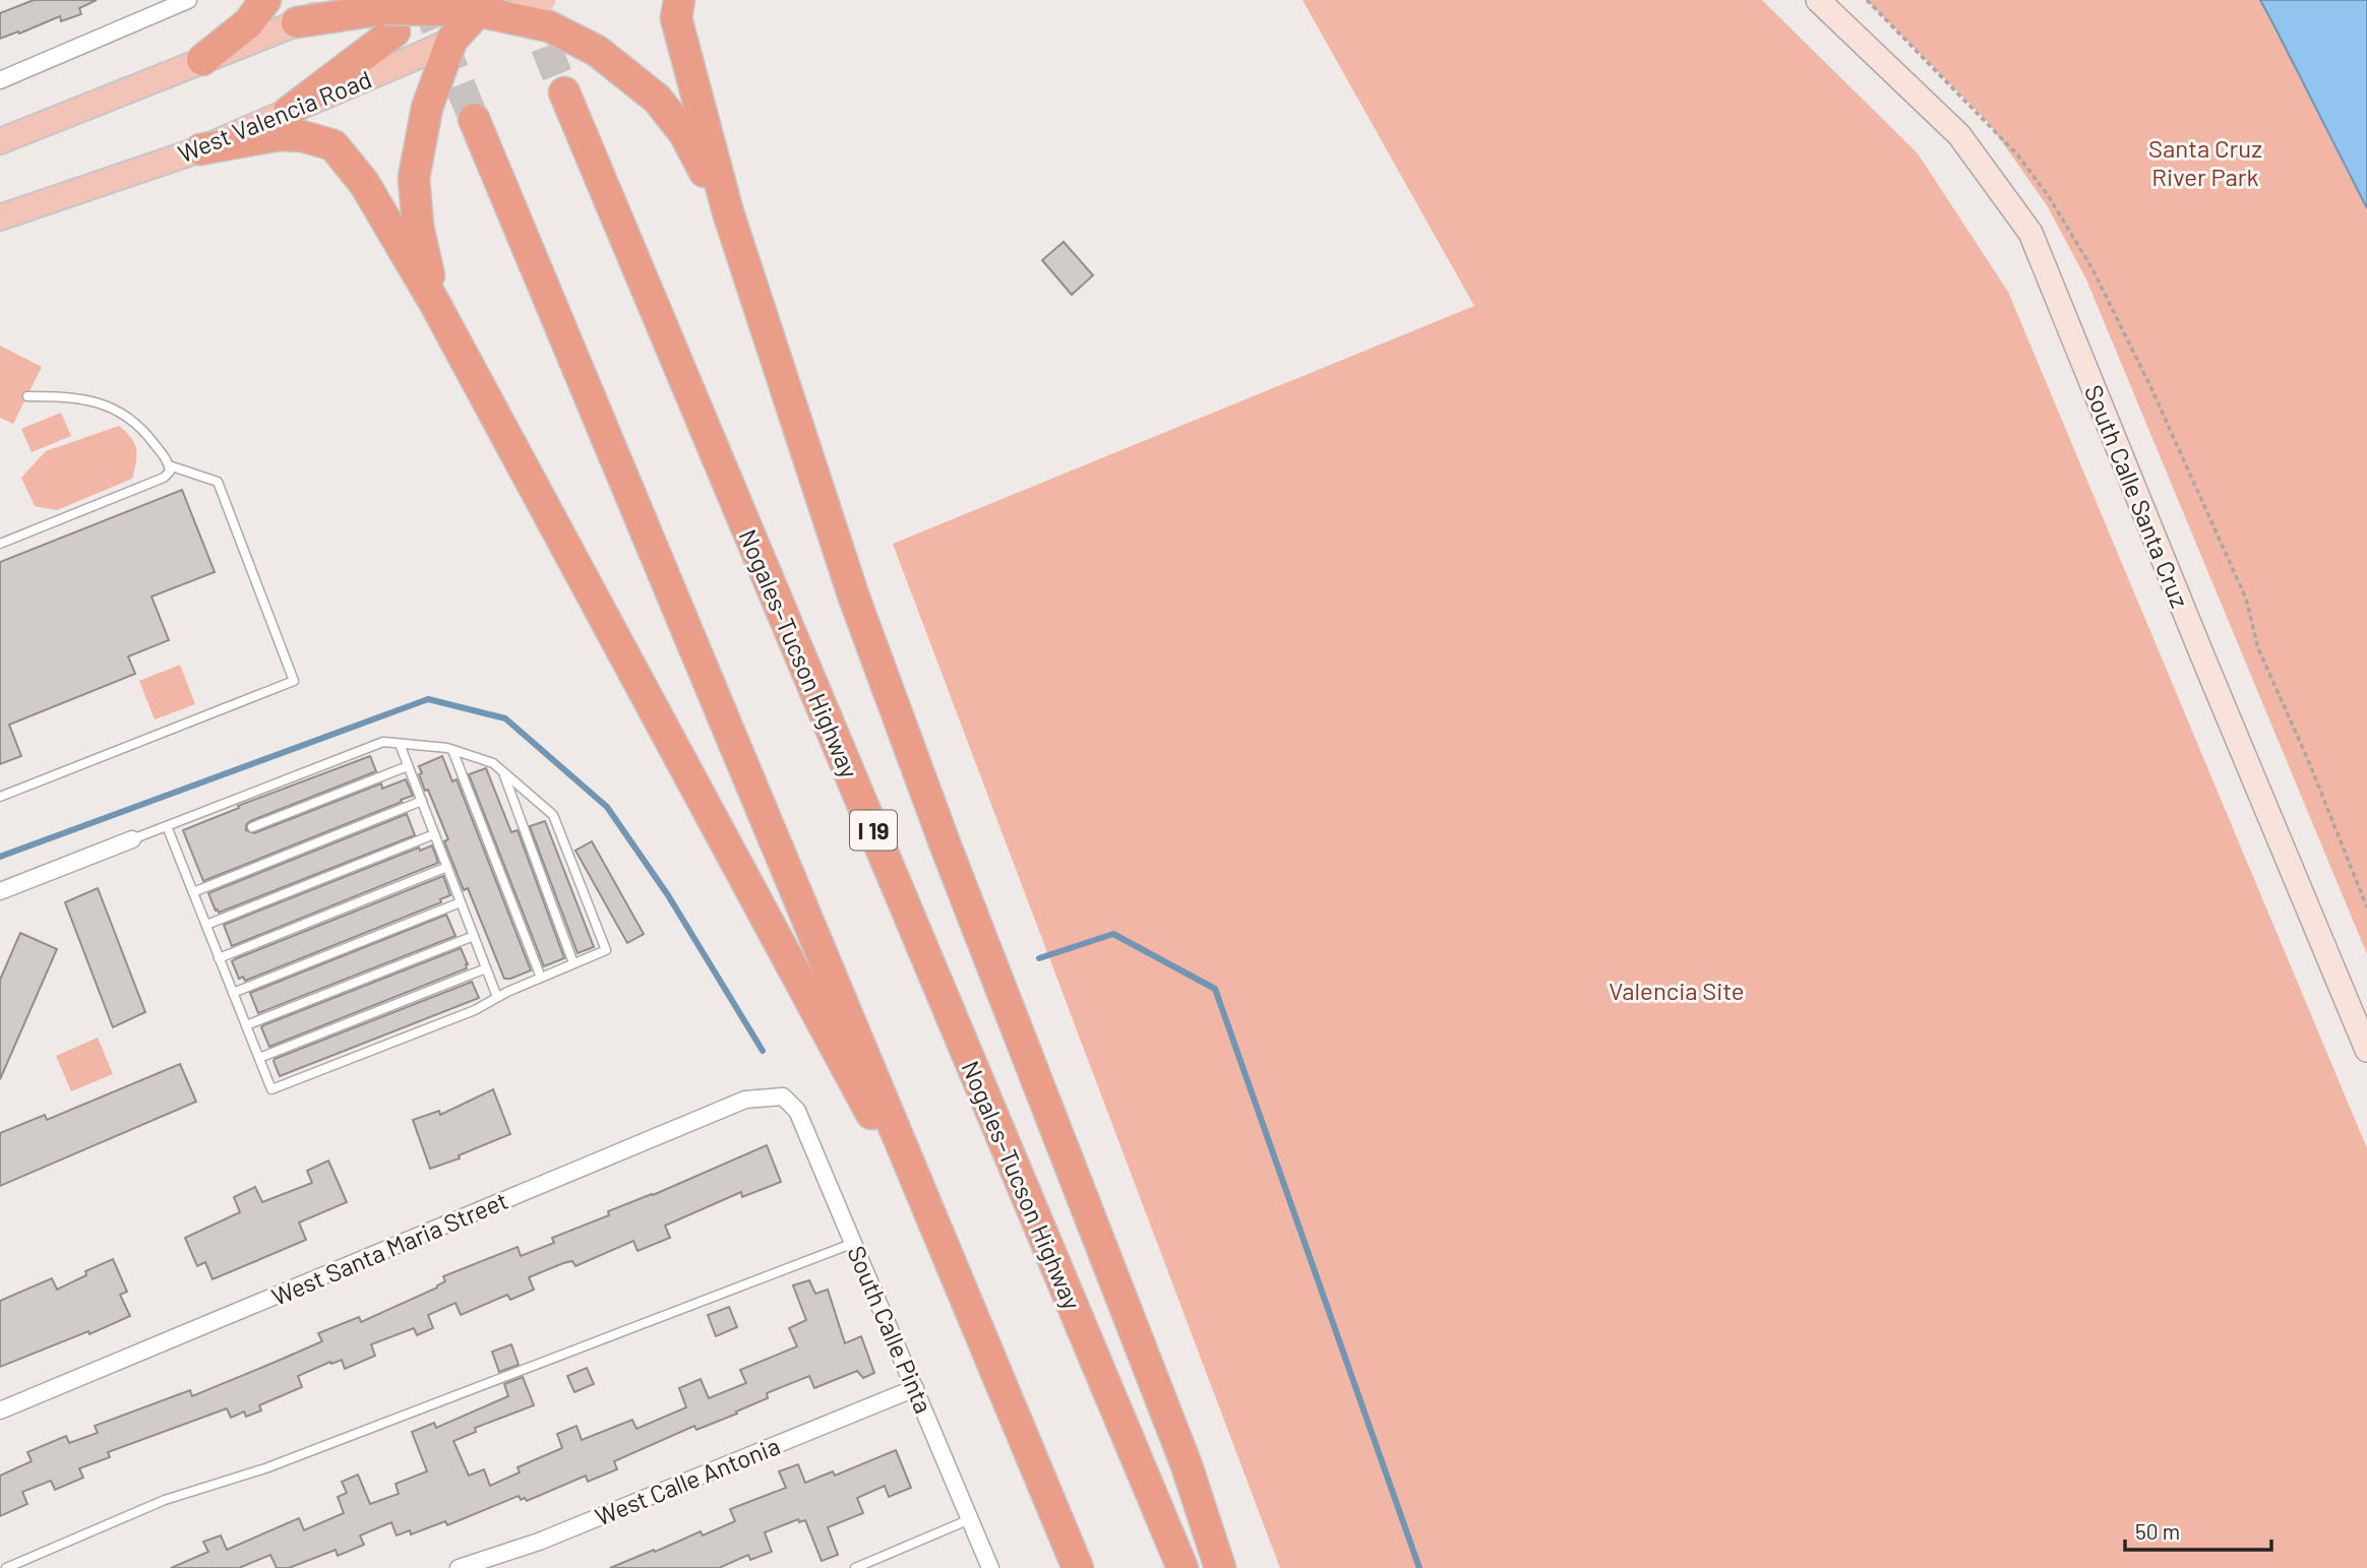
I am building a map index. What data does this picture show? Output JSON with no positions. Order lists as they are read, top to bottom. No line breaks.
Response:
{"streets":{"highway":["Nogales–Tucson Highway","I 19"],"main road":["West Valencia Road"],"street":["South Calle Santa Cruz","West Santa Maria Street","South Calle Pinta","West Calle Antonia"]},"crossings":[["West Santa Maria Street","South Calle Pinta"],["South Calle Pinta","West Calle Antonia"]],"parks":["Santa Cruz River Park","Valencia Site"],"scale_bar":"50 m"}
